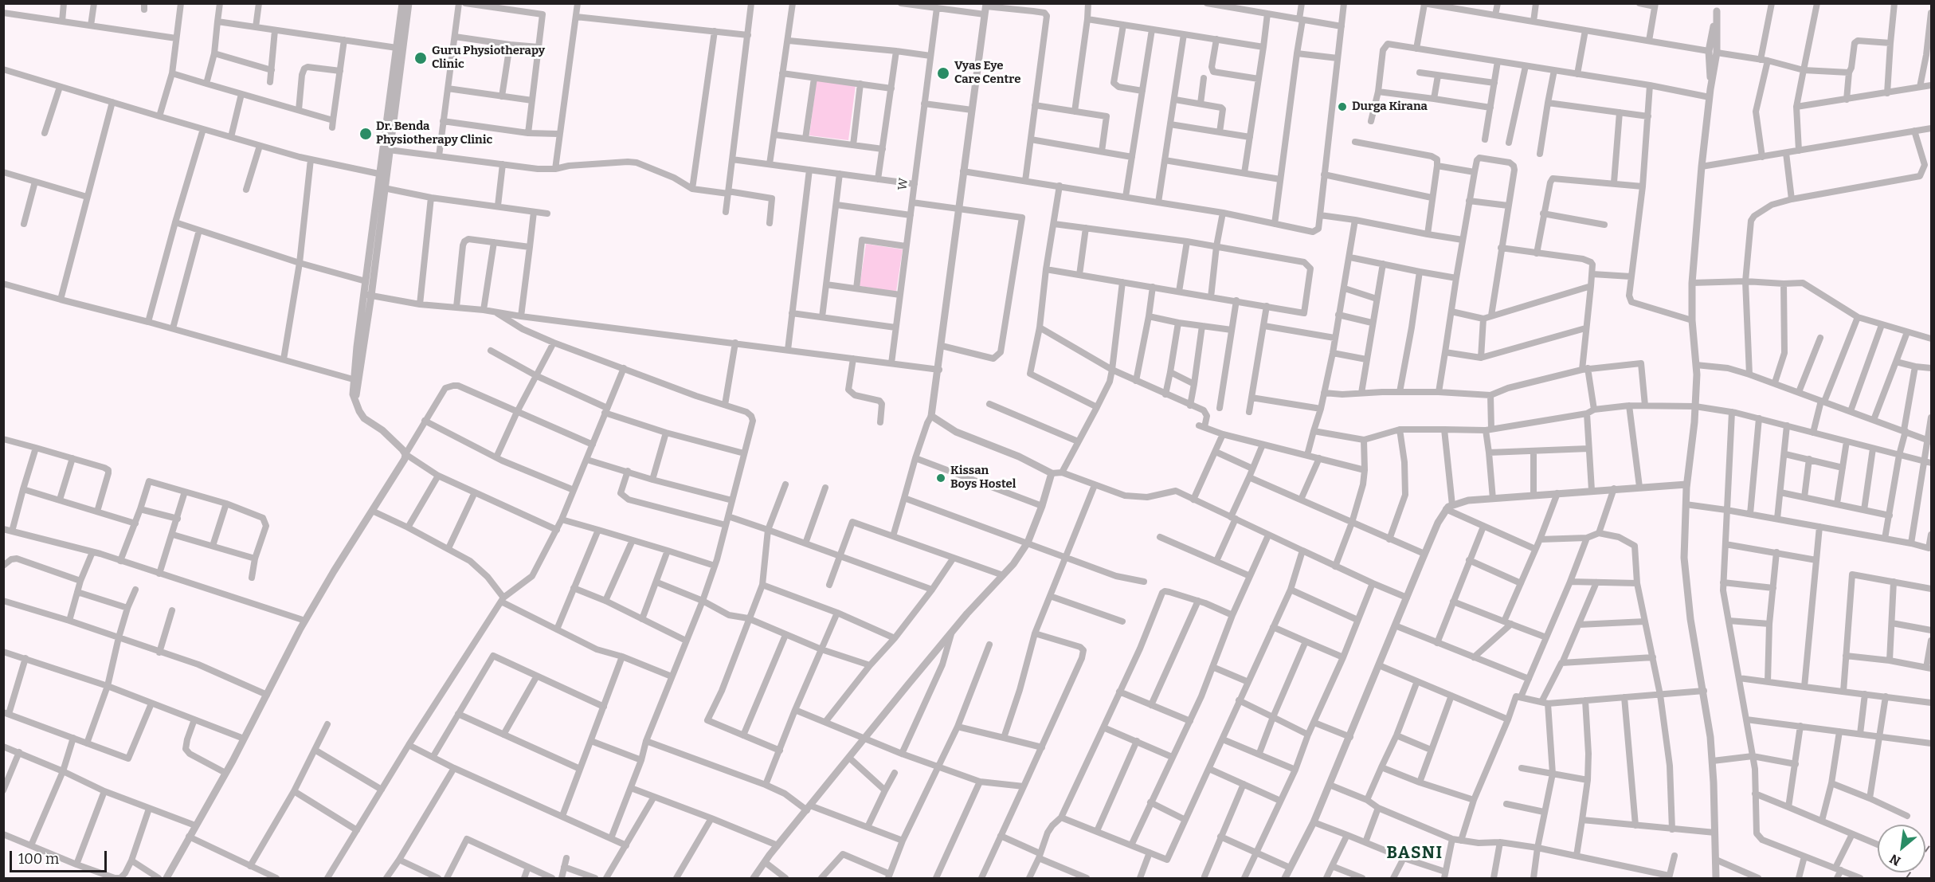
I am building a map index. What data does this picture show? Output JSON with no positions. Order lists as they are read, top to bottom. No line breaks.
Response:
{"streets":{"street":["W"]},"districts":["BASNI"],"places":["Guru Physiotherapy Clinic","Vyas Eye Care Centre","Durga Kirana","Dr. Benda Physiotherapy Clinic","Kissan Boys Hostel"],"scale_bar":"100 m","north":"bottom left"}
